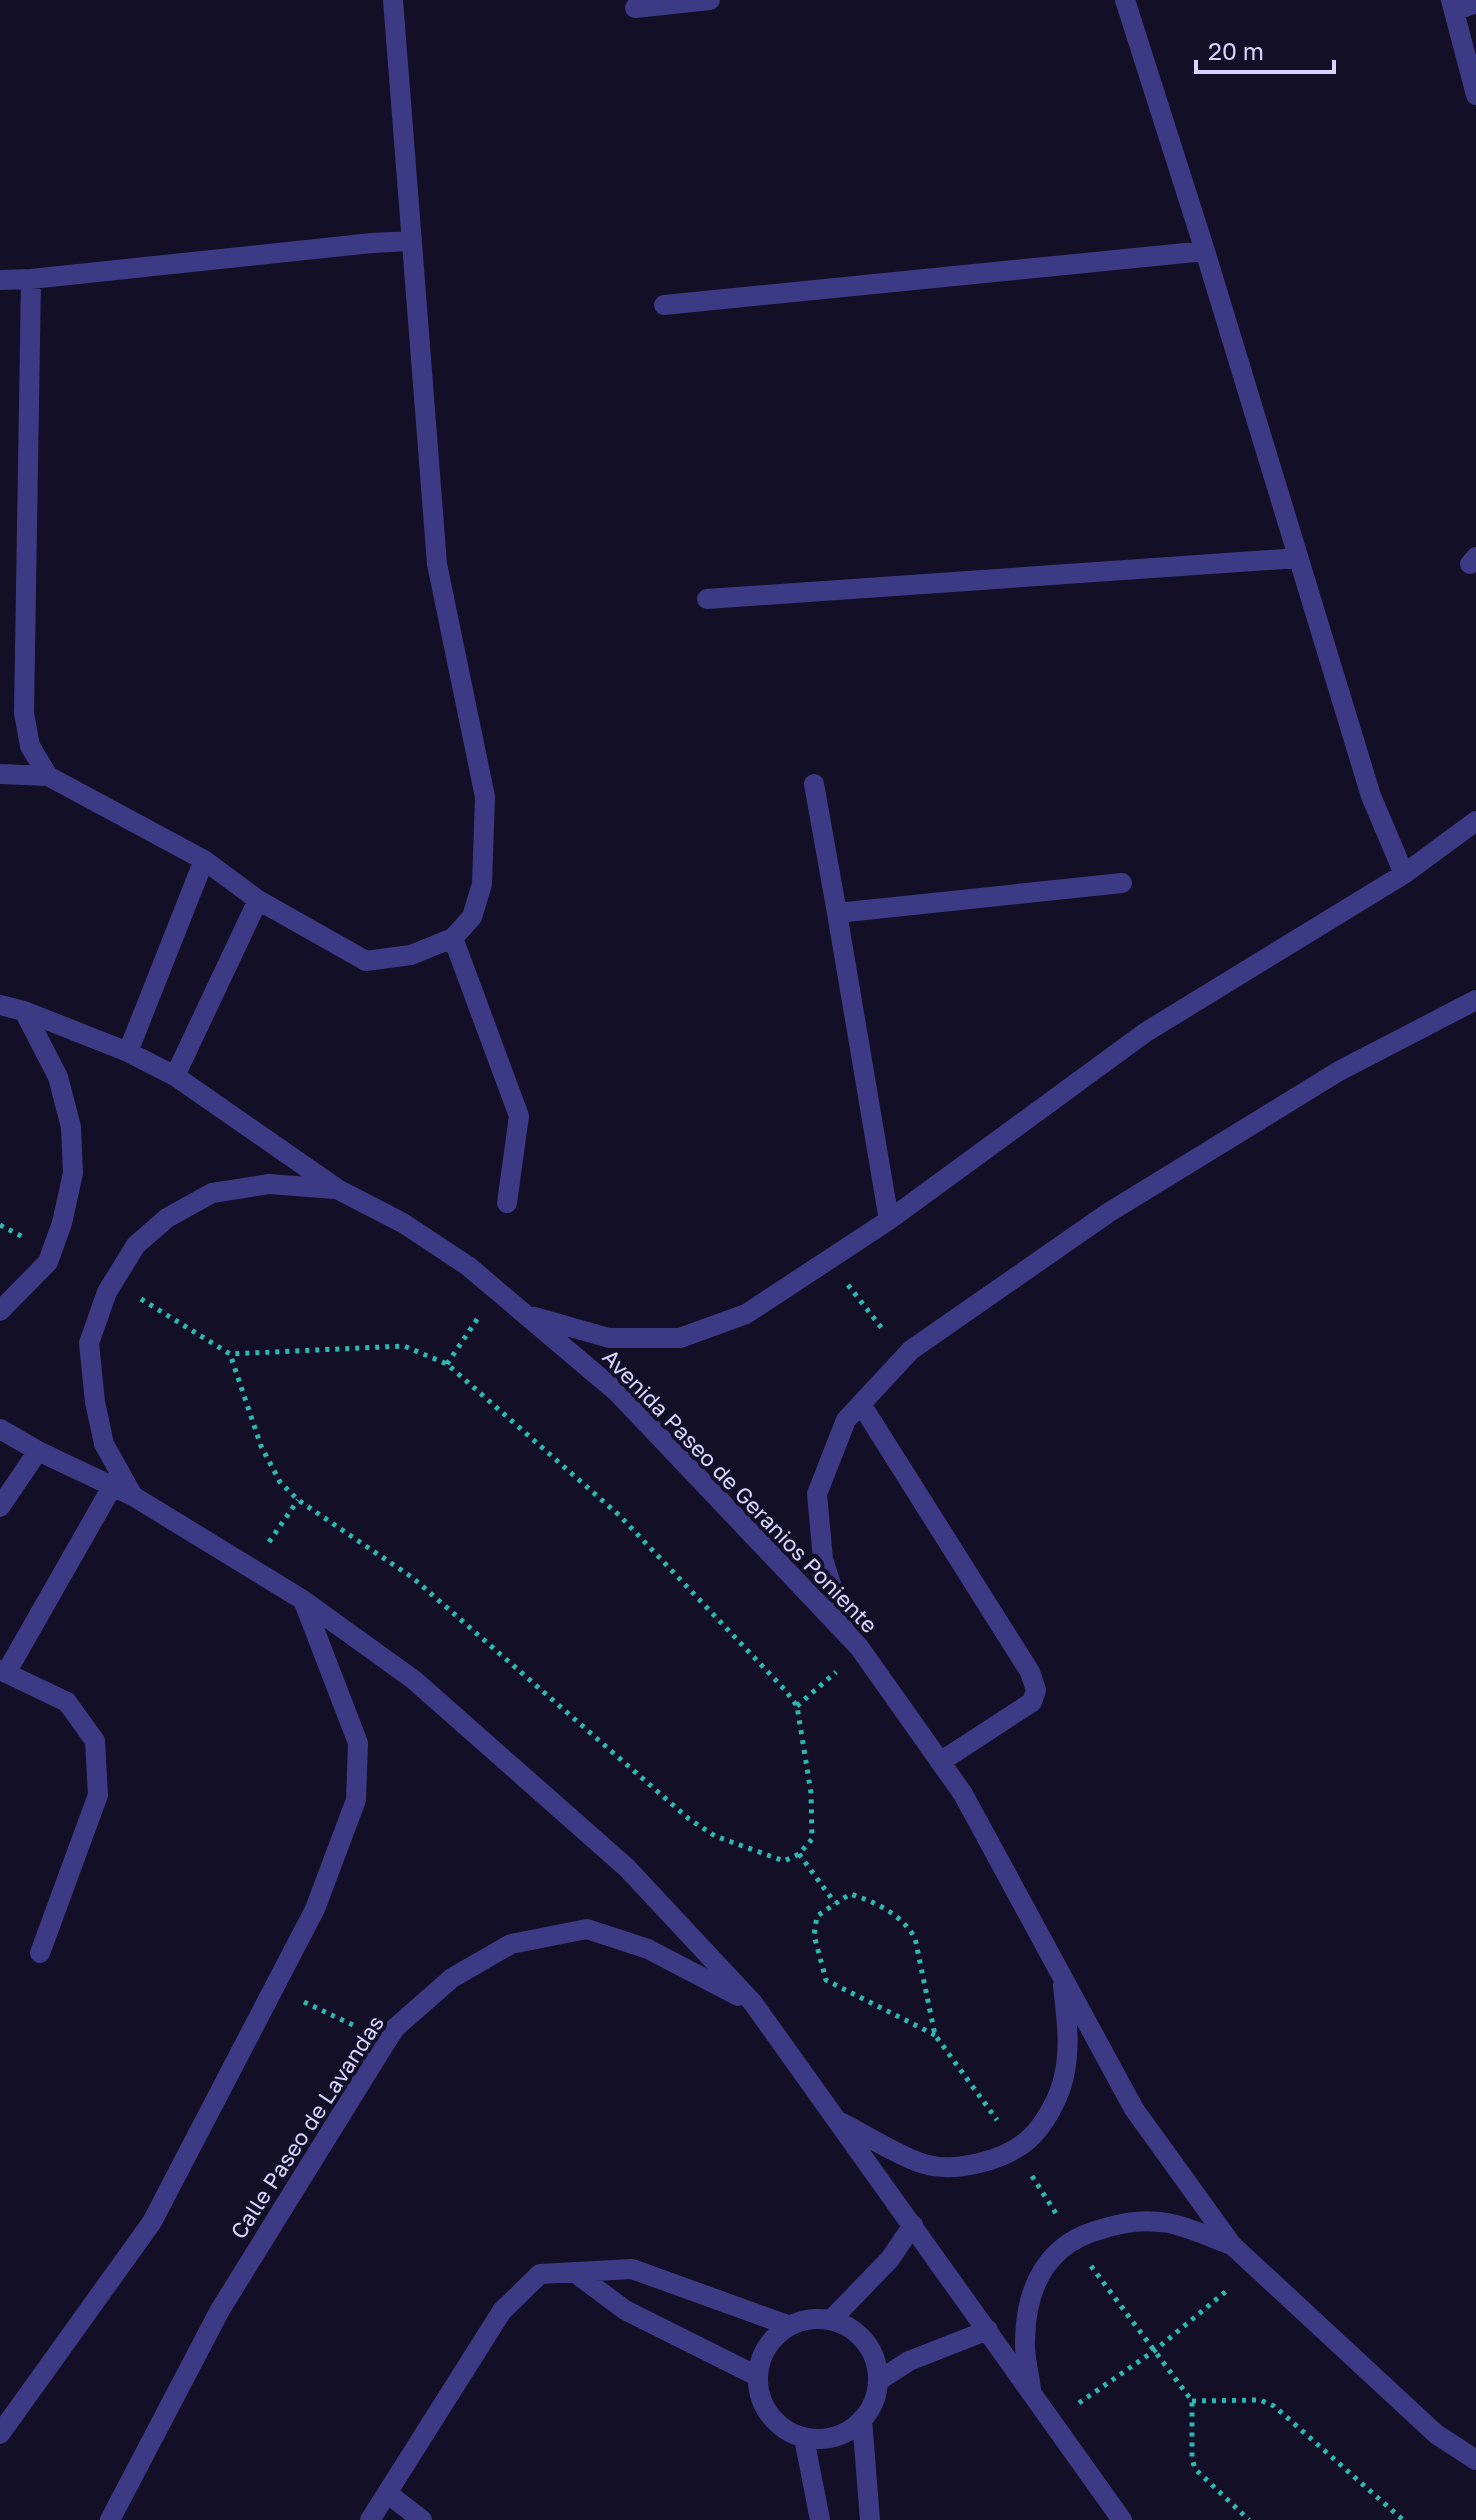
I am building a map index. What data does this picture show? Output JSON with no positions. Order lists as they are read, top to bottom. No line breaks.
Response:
{"streets":{"street":["Avenida Paseo de Geranios Poniente","Calle Paseo de Lavandas"]},"scale_bar":"20 m"}
